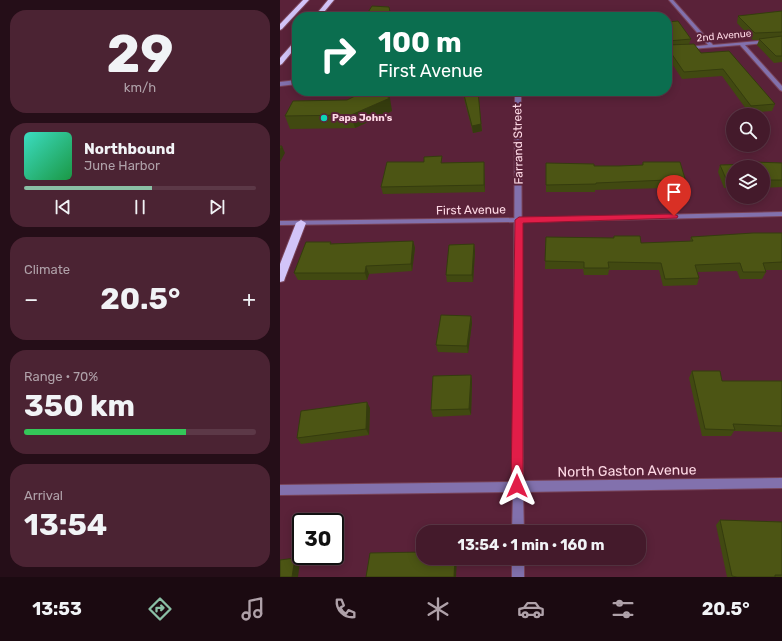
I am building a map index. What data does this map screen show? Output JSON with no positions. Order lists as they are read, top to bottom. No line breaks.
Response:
{"streets":{"street":["2nd Avenue","Farrand Street","First Avenue","North Gaston Avenue"]},"crossings":[["Farrand Street","First Avenue"],["Farrand Street","North Gaston Avenue"]],"places":["Papa John's"],"page":{"tile":[["29","km/h"],"Climate",["Range · 70%","350 km"],["Arrival","13:54"]],"turn":["100 m","First Avenue"],"song":["Northbound","June Harbor"],"heat":["−","20.5°","+"],"limit":"30","trip":"13:54 · 1 min · 160 m","tabs":["13:53","20.5°"]}}
